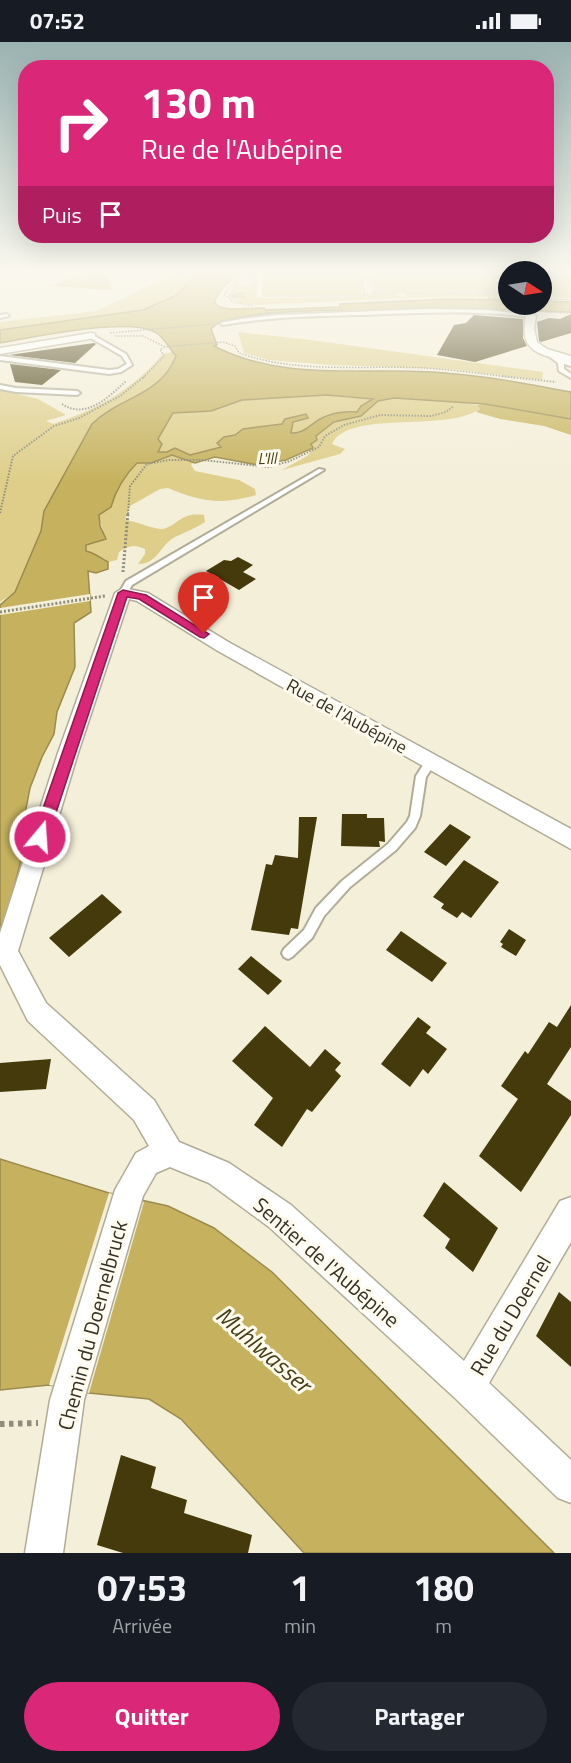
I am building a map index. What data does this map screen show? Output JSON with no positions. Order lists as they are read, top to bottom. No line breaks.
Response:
{"streets":{"street":["Rue de l'Aubépine","Sentier de l'Aubépine","Rue du Doernel","Chemin du Doernelbruck"]},"crossings":[["Sentier de l'Aubépine","Rue du Doernel"],["Sentier de l'Aubépine","Chemin du Doernelbruck"]],"water":["L'Ill","Muhlwasser"],"north":"right","page":{"status":"07:52","turn":["130 m","Rue de l'Aubépine"],"then":"Puis","eta":["07:53","Arrivée","1","min","180","m"],"buttons":["Quitter","Partager"]}}
